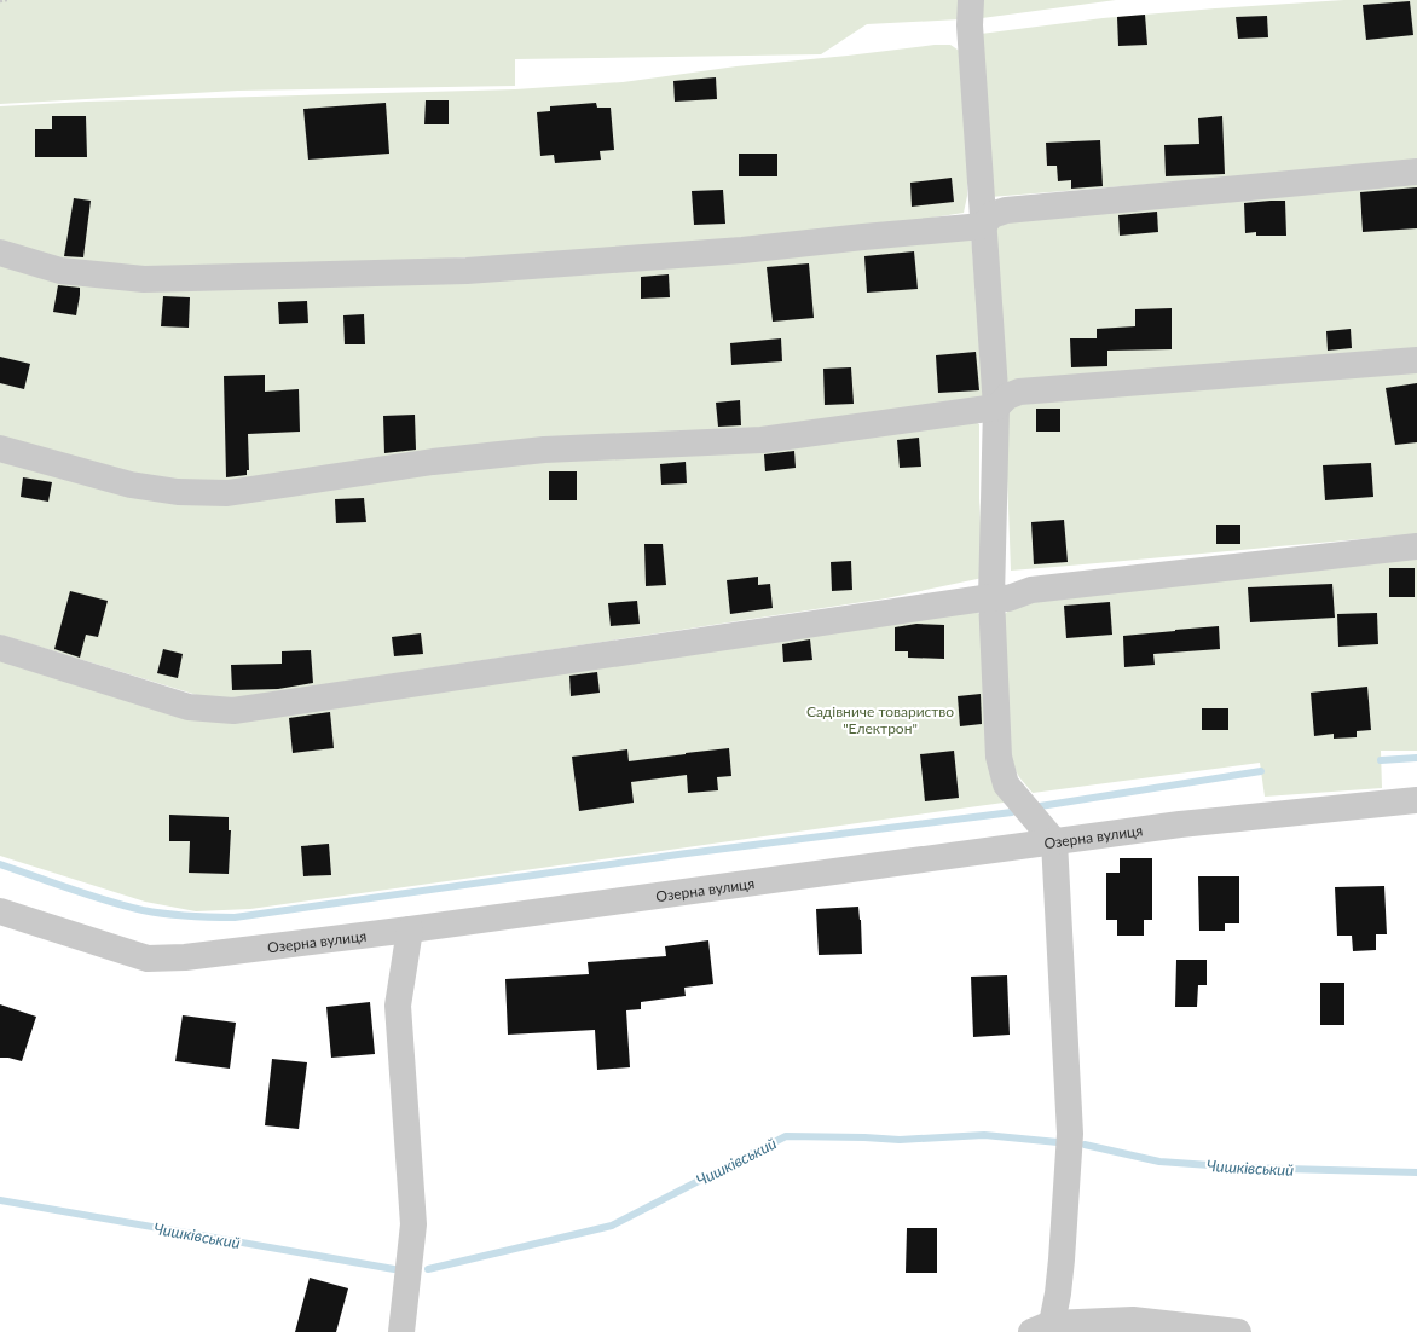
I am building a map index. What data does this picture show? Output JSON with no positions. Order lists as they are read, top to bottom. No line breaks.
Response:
{"streets":{"street":["Озерна вулиця"]},"water":["Чишківський"],"parks":["Садівниче товариство \"Електрон\""]}
